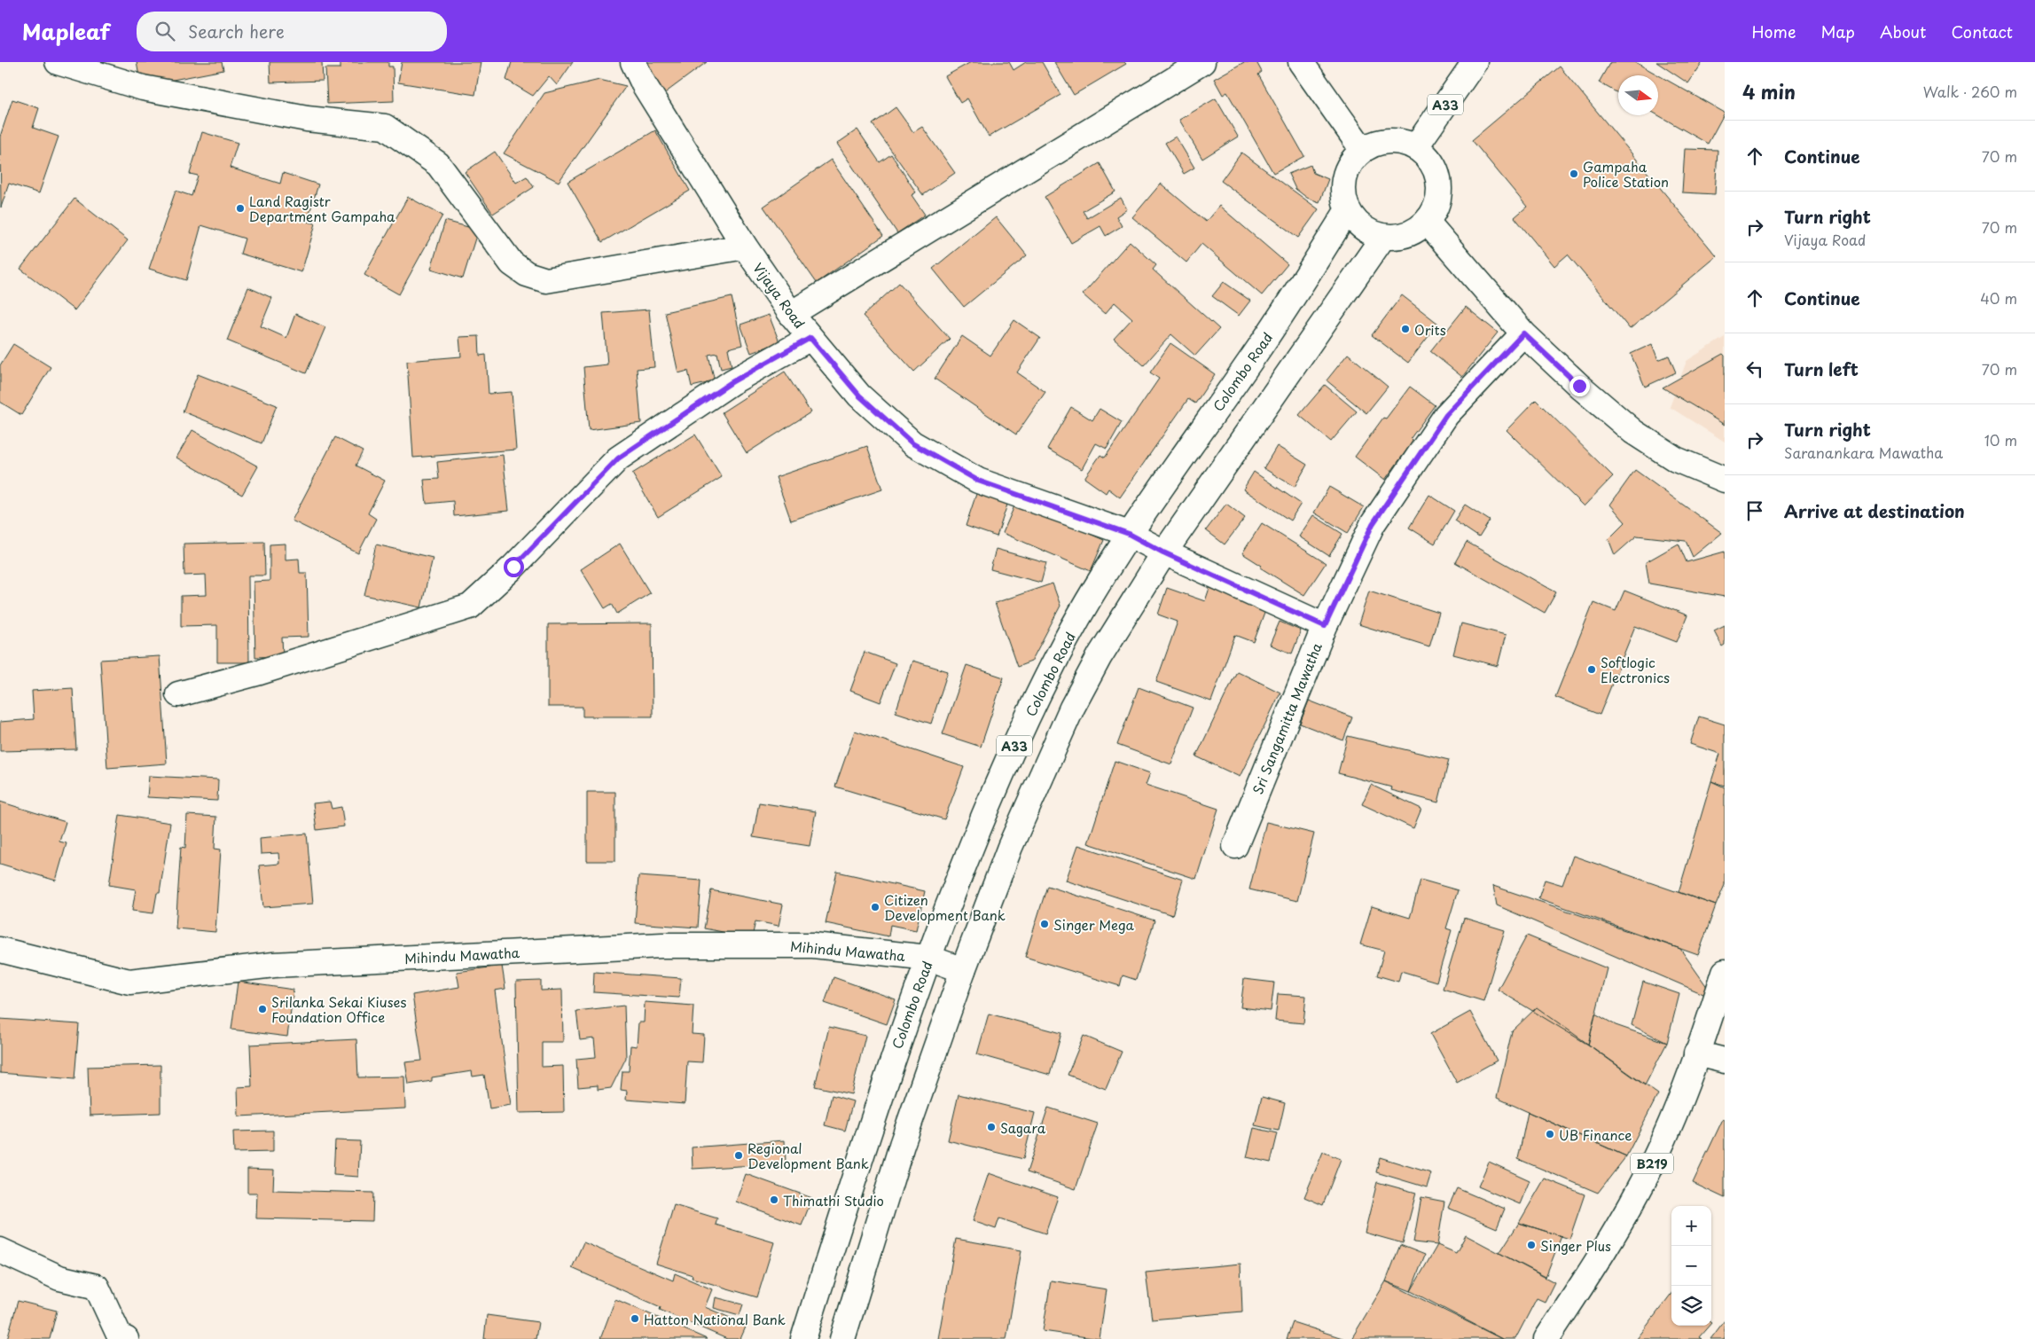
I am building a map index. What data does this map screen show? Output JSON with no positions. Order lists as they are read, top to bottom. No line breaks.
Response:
{"streets":{"main road":["A33","Vijaya Road","Colombo Road","Sri Sangamitta Mawatha","Mihindu Mawatha","B219"]},"crossings":[["A33","Vijaya Road"],["A33","Colombo Road"],["A33","Mihindu Mawatha"],["Vijaya Road","Colombo Road"],["Vijaya Road","Sri Sangamitta Mawatha"],["Colombo Road","Mihindu Mawatha"]],"places":["Gampaha Police Station","Land Ragistr Department Gampaha","Orits","Softlogic Electronics","Citizen Development Bank","Singer Mega","Srilanka Sekai Kiuses Foundation Office","Sagara","UB Finance","Regional Development Bank","Thimathi Studio","Singer Plus","Hatton National Bank"],"north":"right","page":{"header":"Mapleaf","search":"Search here","nav":["Home","Map","About","Contact"],"heading":["4 min","Walk · 260 m"],"list":[["Continue","70 m"],["Turn right","Vijaya Road","70 m"],["Continue","40 m"],["Turn left","70 m"],["Turn right","Saranankara Mawatha","10 m"],"Arrive at destination"],"map_buttons":["+","−"]}}
